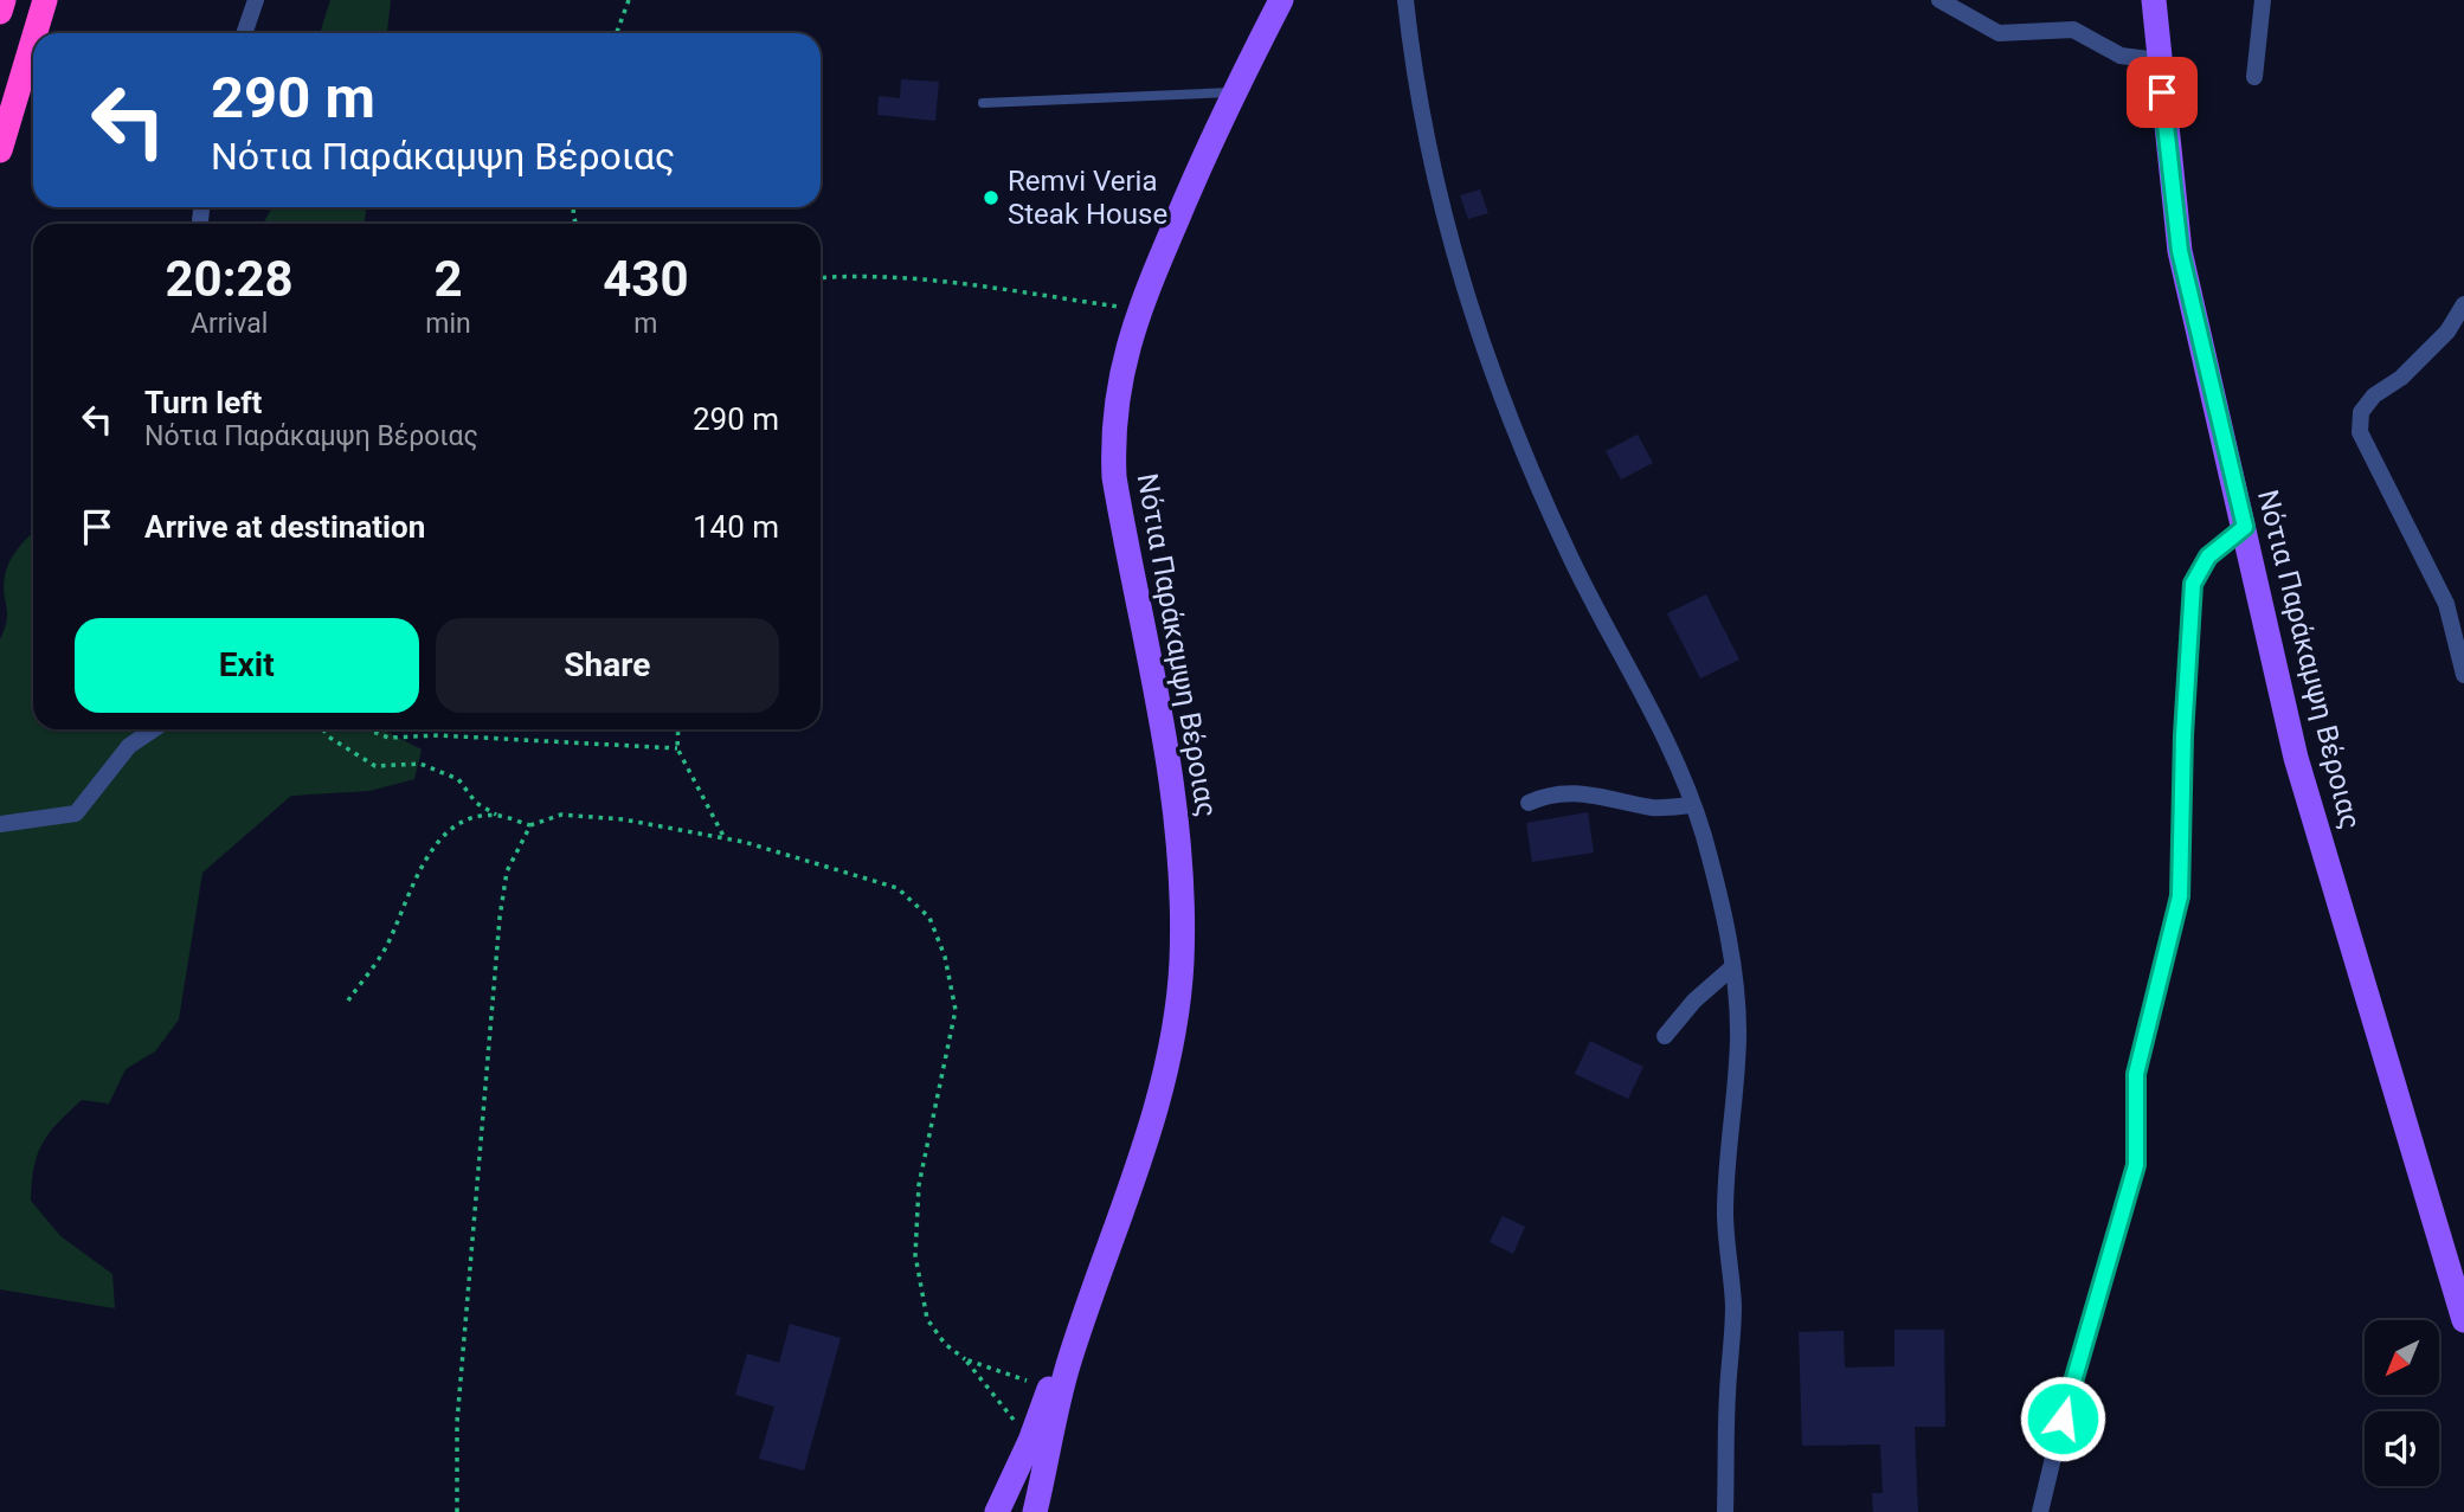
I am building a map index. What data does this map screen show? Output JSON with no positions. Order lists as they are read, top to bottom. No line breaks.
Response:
{"streets":{"main road":["Νότια Παράκαμψη Βέροιας"]},"places":["Remvi Veria Steak House"],"north":"bottom left","page":{"turn":["290 m","Νότια Παράκαμψη Βέροιας"],"eta":["20:28","Arrival","2","min","430","m"],"list":[{"name":"Turn left","note":"Νότια Παράκαμψη Βέροιας","value":"290 m"},{"name":"Arrive at destination","value":"140 m"}],"buttons":["Exit","Share"]}}
